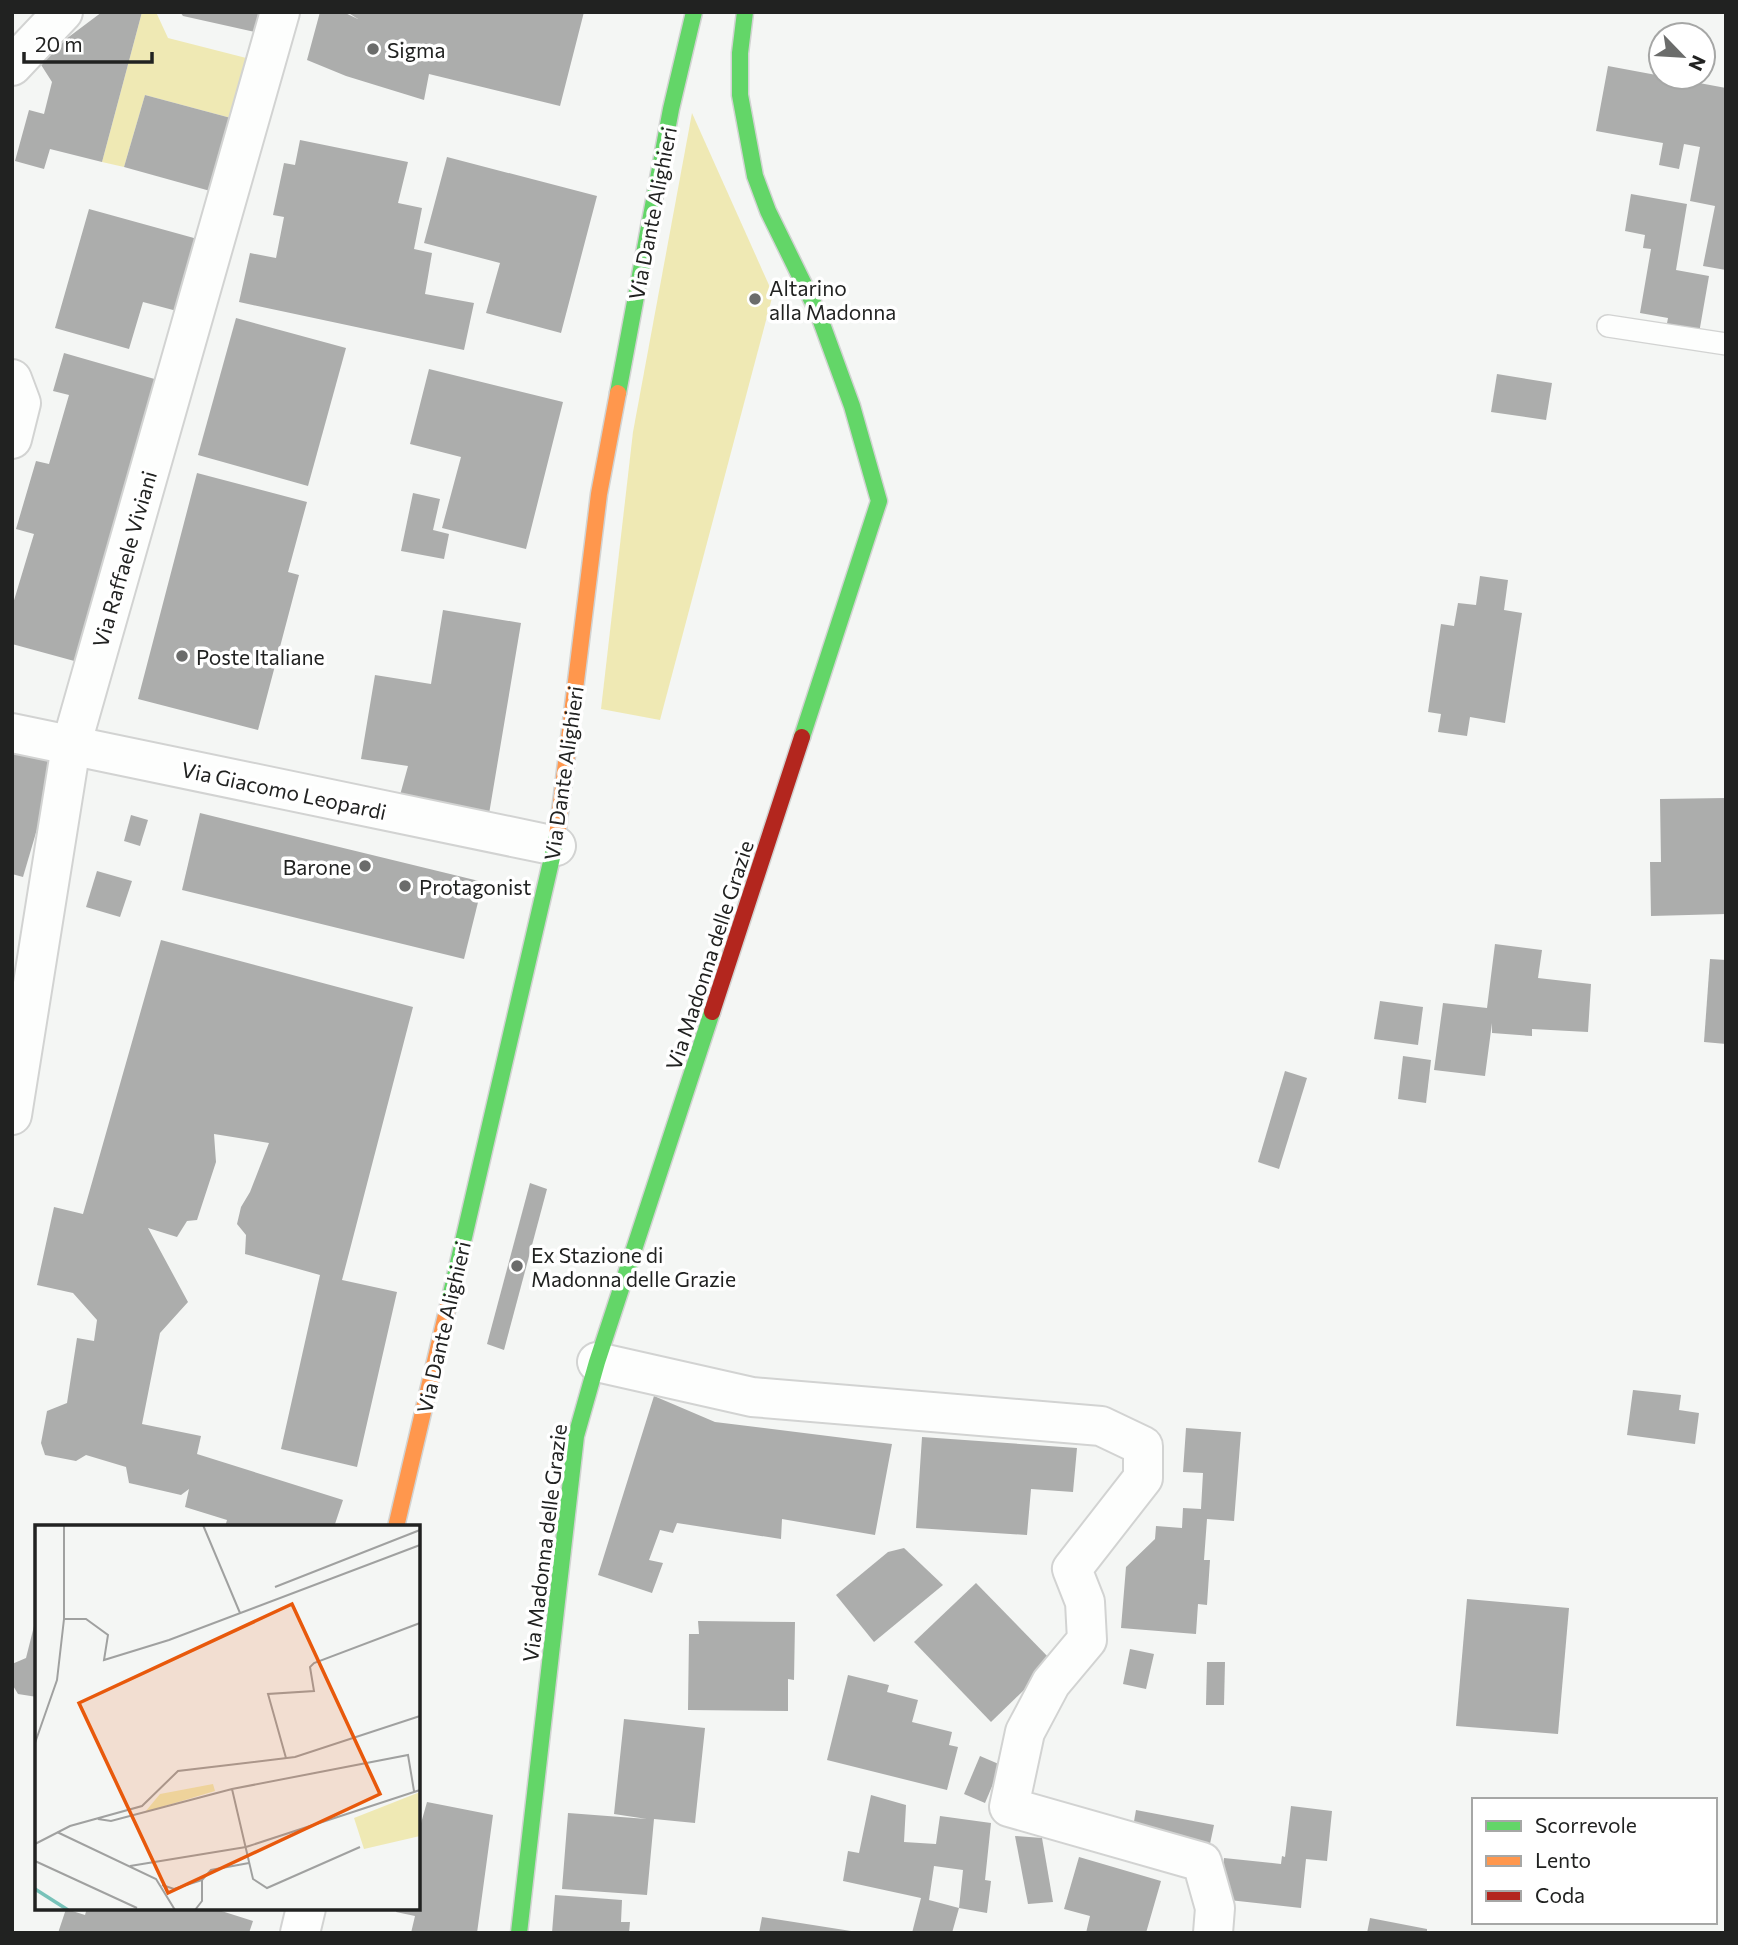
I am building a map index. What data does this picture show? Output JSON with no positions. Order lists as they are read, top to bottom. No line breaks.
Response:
{"streets":{"main road":["Via Dante Alighieri","Via Madonna delle Grazie"],"street":["Via Raffaele Viviani","Via Giacomo Leopardi"]},"crossings":[["Via Dante Alighieri","Via Giacomo Leopardi"],["Via Raffaele Viviani","Via Giacomo Leopardi"]],"places":["Sigma","Altarino alla Madonna","Poste Italiane","Barone","Protagonist","Ex Stazione di Madonna delle Grazie"],"legend":["Scorrevole","Lento","Coda"],"scale_bar":"20 m","north":"bottom right"}
